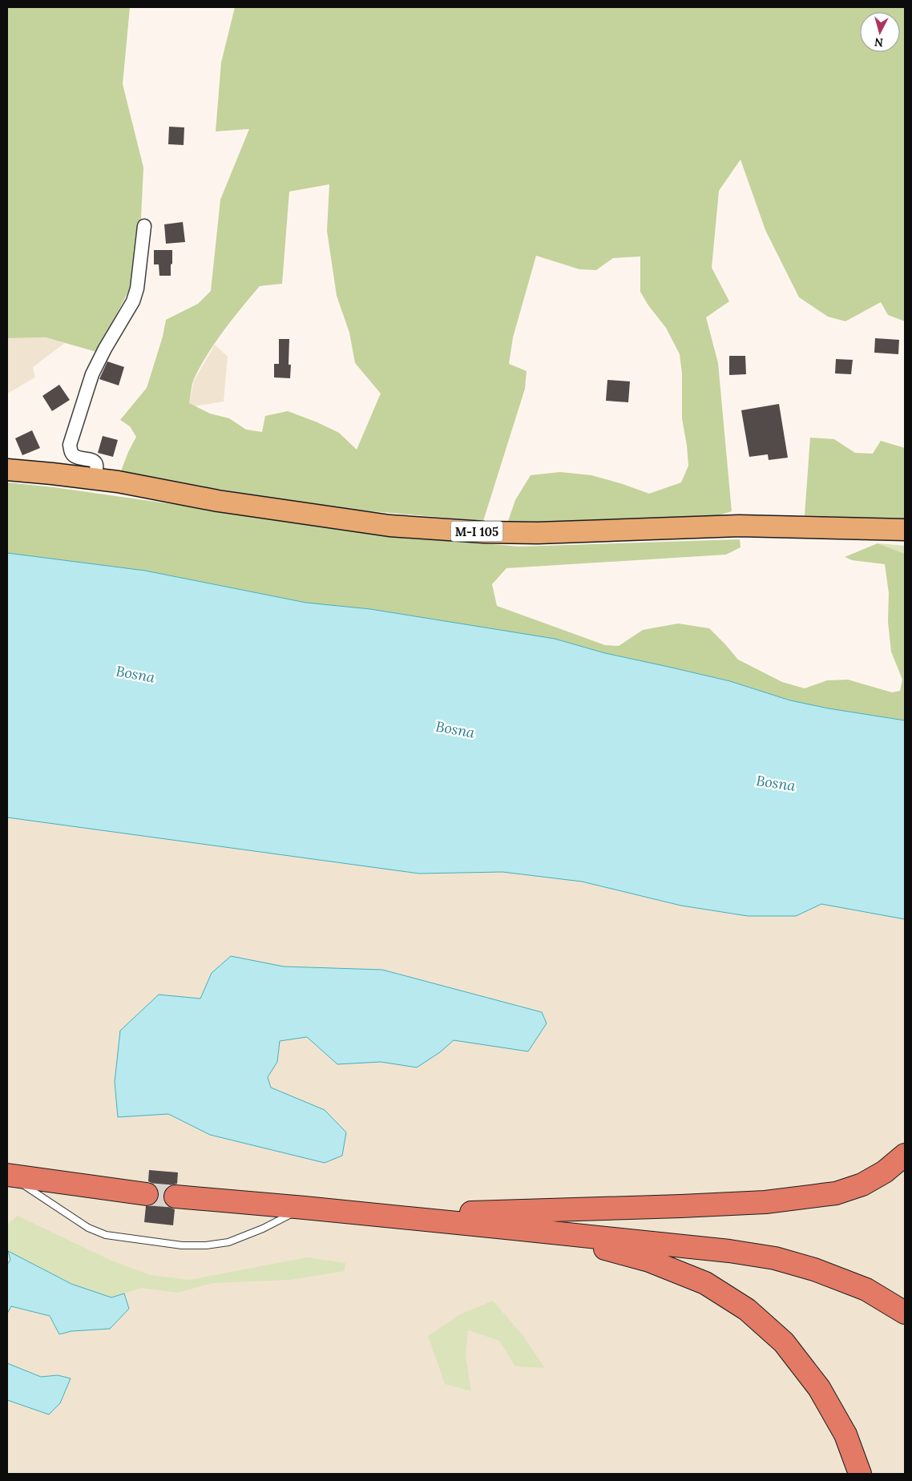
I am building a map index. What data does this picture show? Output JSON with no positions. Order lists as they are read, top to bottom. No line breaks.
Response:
{"streets":{"main road":["M-I 105"]},"water":["Bosna"],"north":"bottom"}
